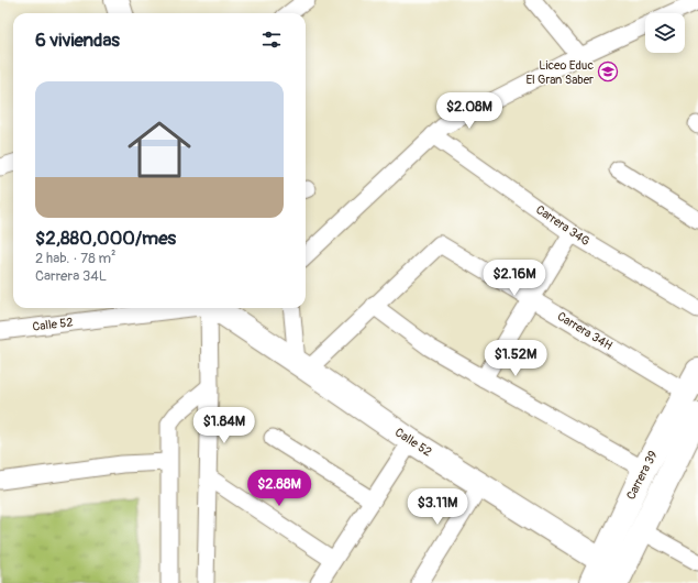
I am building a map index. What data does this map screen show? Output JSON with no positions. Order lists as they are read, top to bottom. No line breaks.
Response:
{"streets":{"main road":["Calle 52","Carrera 39"],"street":["Carrera 34G","Carrera 34H"]},"crossings":[["Calle 52","Carrera 39"],["Carrera 34H","Carrera 39"]],"places":{"school or university":["Liceo Educ El Gran Saber"]},"page":{"heading":"6 viviendas","list":[{"name":"$2,880,000/mes","note":"2 hab. · 78 m² · Carrera 34L"}],"price":["$2.08M","$2.16M","$1.52M","$1.84M","$2.88M","$3.11M"]}}
